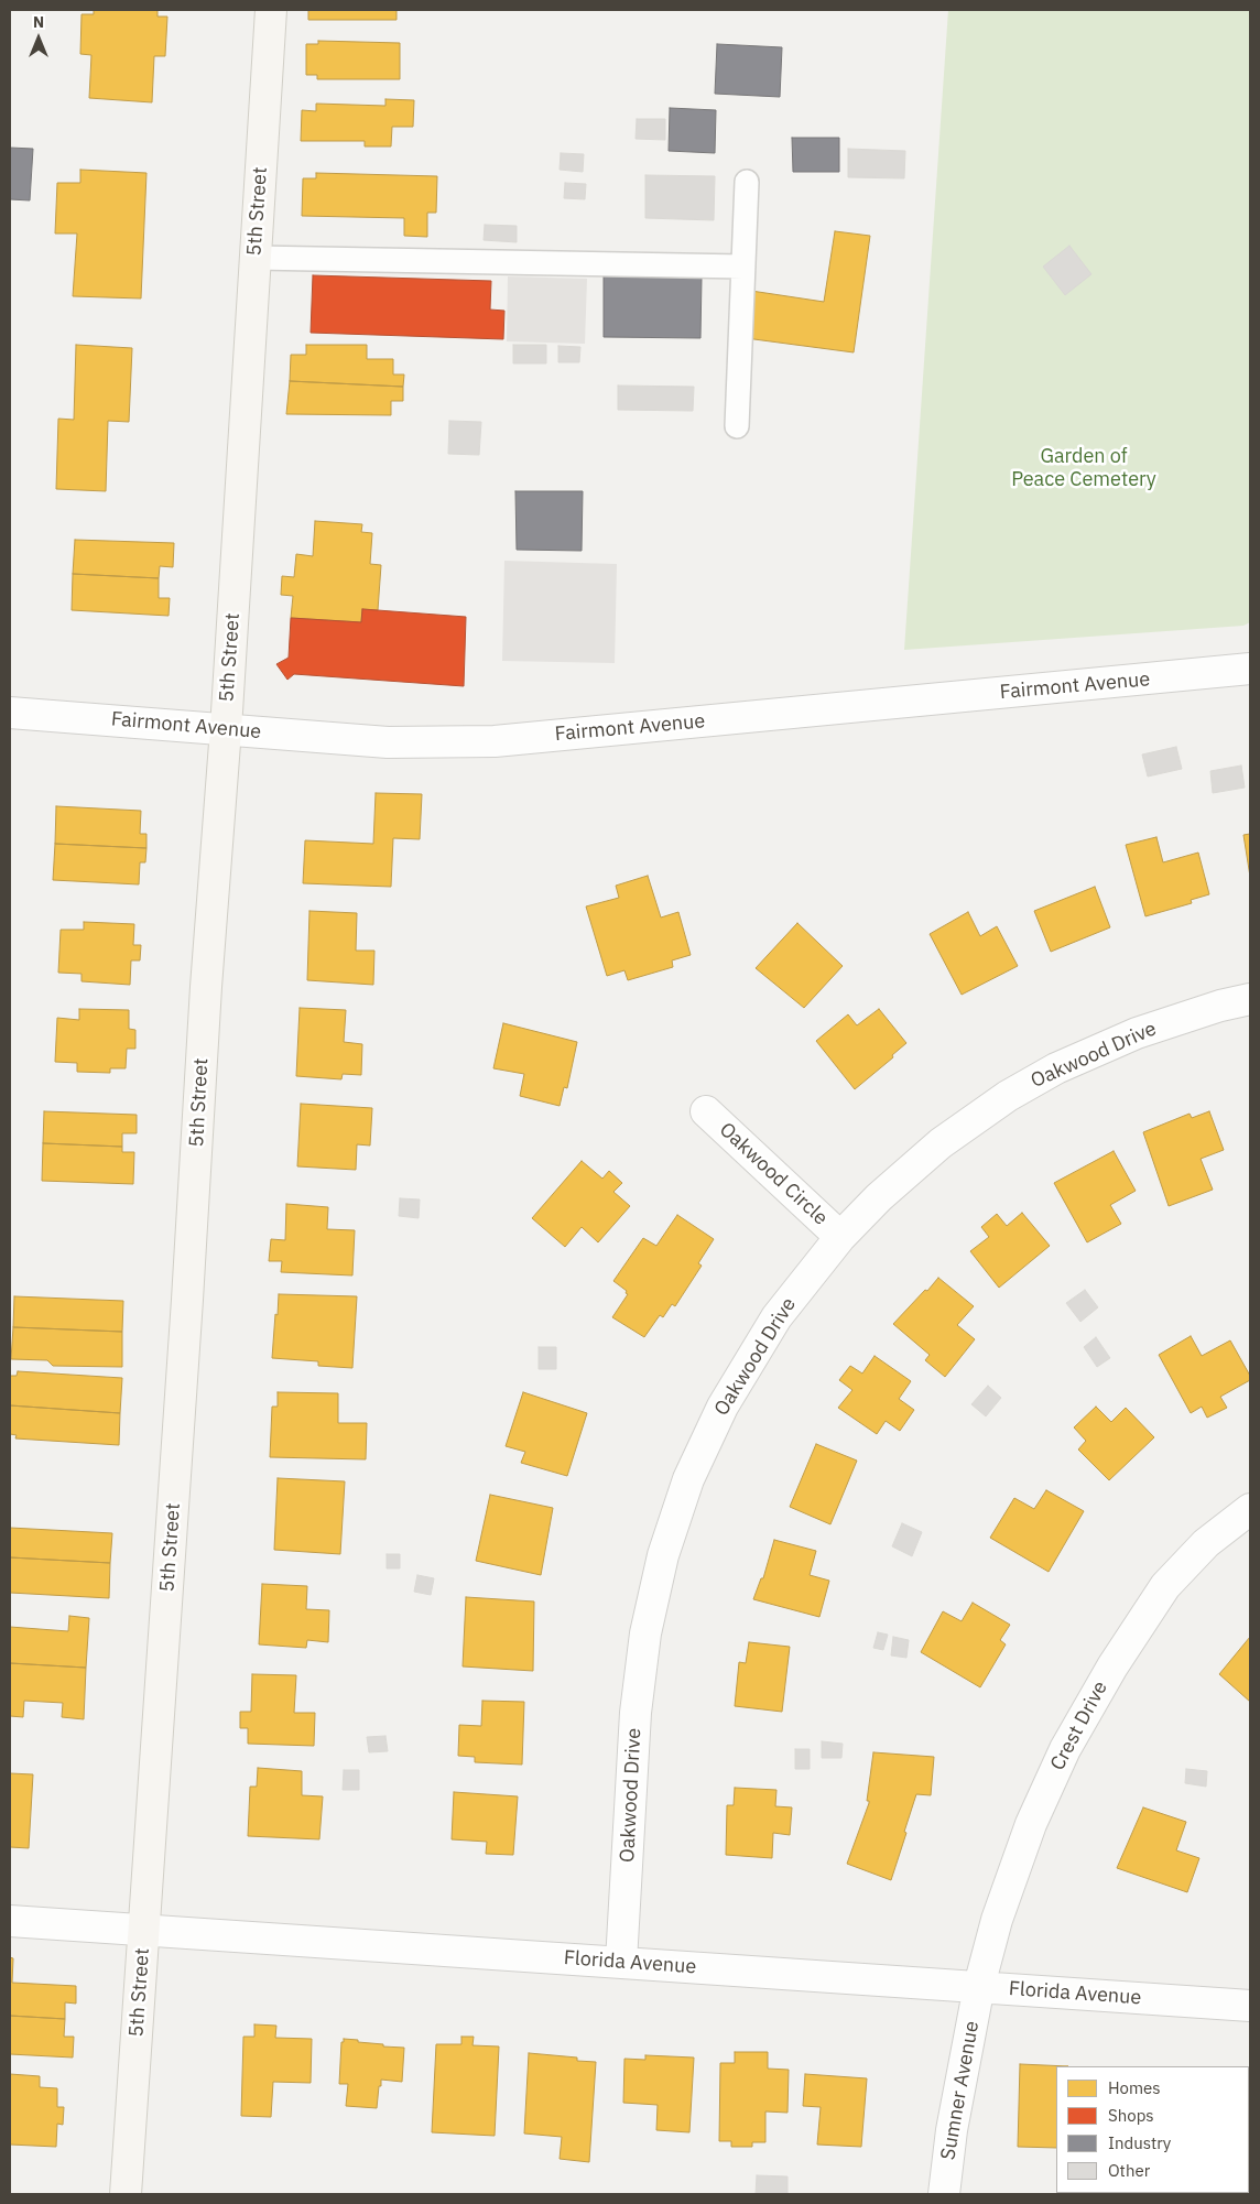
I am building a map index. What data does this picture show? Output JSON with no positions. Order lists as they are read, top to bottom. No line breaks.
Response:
{"streets":{"street":["5th Street","Fairmont Avenue","Oakwood Drive","Oakwood Circle","Crest Drive","Florida Avenue","Sumner Avenue"]},"crossings":[["5th Street","Fairmont Avenue"],["5th Street","Florida Avenue"],["Oakwood Drive","Oakwood Circle"],["Oakwood Drive","Florida Avenue"],["Crest Drive","Florida Avenue"],["Crest Drive","Sumner Avenue"],["Florida Avenue","Sumner Avenue"]],"parks":["Garden of Peace Cemetery"],"legend":["Homes","Shops","Industry","Other"],"north":"top"}
